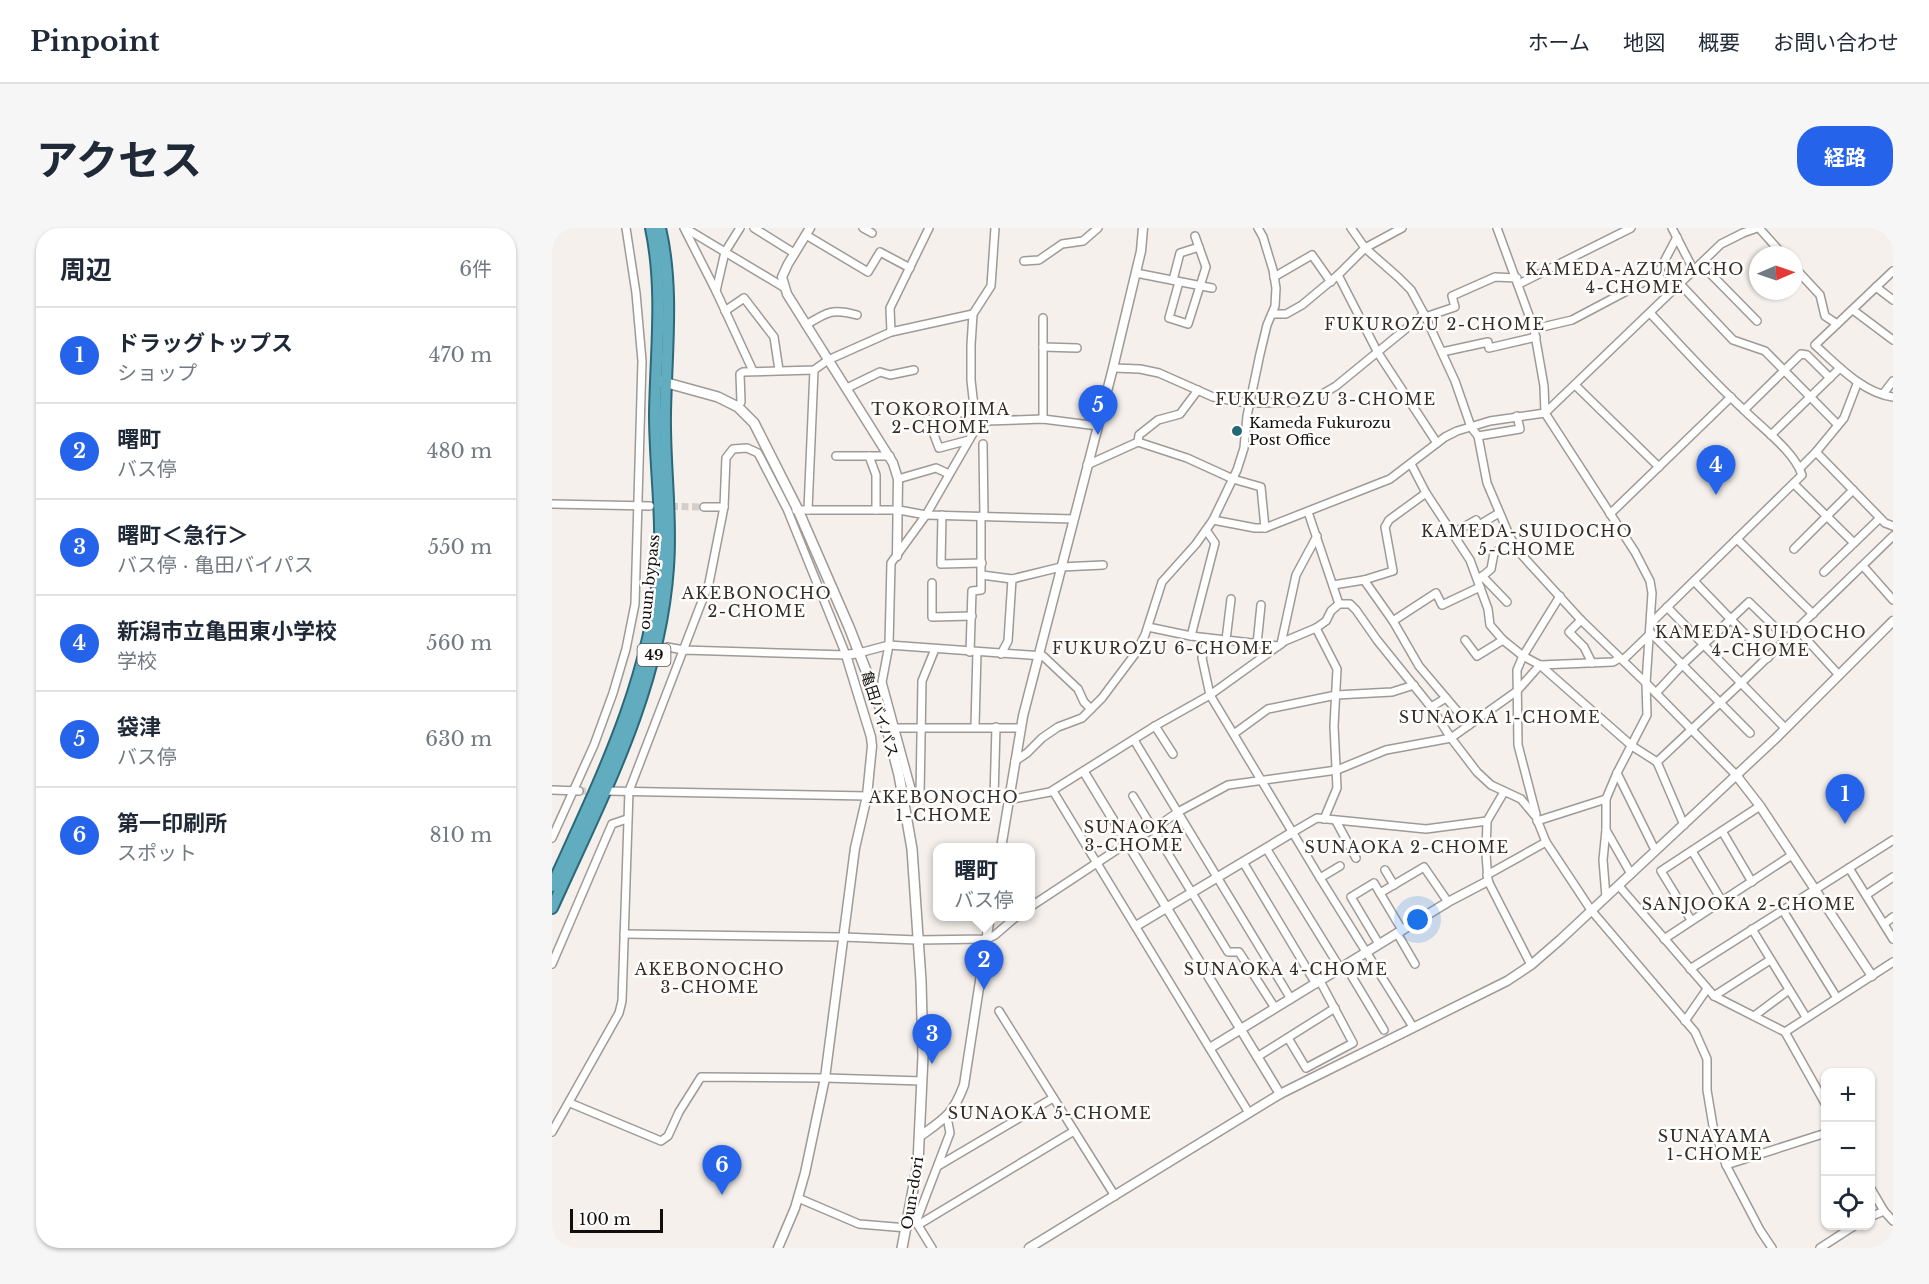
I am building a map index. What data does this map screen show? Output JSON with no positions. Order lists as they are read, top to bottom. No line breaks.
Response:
{"streets":{"highway":["ouun bypass","49"],"main road":["亀田バイパス","Oun-dori"]},"crossings":[["ouun bypass","49"],["ouun bypass","亀田バイパス"],["49","亀田バイパス"],["亀田バイパス","Oun-dori"]],"districts":["KAMEDA-AZUMACHO 4-CHOME","FUKUROZU 2-CHOME","FUKUROZU 3-CHOME","TOKOROJIMA 2-CHOME","KAMEDA-SUIDOCHO 5-CHOME","AKEBONOCHO 2-CHOME","KAMEDA-SUIDOCHO 4-CHOME","FUKUROZU 6-CHOME","SUNAOKA 1-CHOME","AKEBONOCHO 1-CHOME","SUNAOKA 3-CHOME","SUNAOKA 2-CHOME","SANJOOKA 2-CHOME","AKEBONOCHO 3-CHOME","SUNAOKA 4-CHOME","SUNAOKA 5-CHOME","SUNAYAMA 1-CHOME"],"places":["Kameda Fukurozu Post Office"],"scale_bar":"100 m","north":"right","page":{"header":"Pinpoint","nav":["ホーム","地図","概要","お問い合わせ"],"title":"アクセス","buttons":"経路","heading":["周辺","6件"],"list":[{"mark":"1","name":"ドラッグトップス","note":"ショップ","value":"470 m"},{"mark":"2","name":"曙町","note":"バス停","value":"480 m"},{"mark":"3","name":"曙町＜急行＞","note":"バス停 · 亀田バイパス","value":"550 m"},{"mark":"4","name":"新潟市立亀田東小学校","note":"学校","value":"560 m"},{"mark":"5","name":"袋津","note":"バス停","value":"630 m"},{"mark":"6","name":"第一印刷所","note":"スポット","value":"810 m"}],"pins":["5","4","1","2","3","6"],"popup":["曙町","バス停"],"map_buttons":["+","−"],"scale":"100 m"}}
